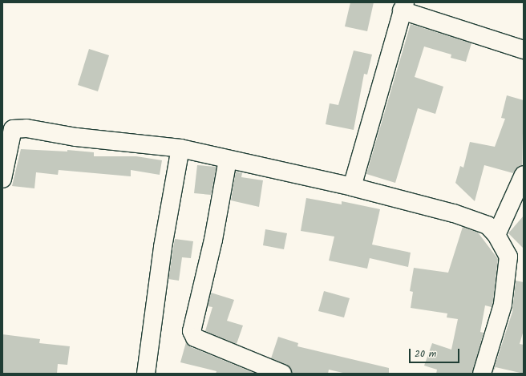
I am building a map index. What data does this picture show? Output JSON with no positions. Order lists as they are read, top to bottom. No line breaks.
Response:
{"scale_bar":"20 m"}
